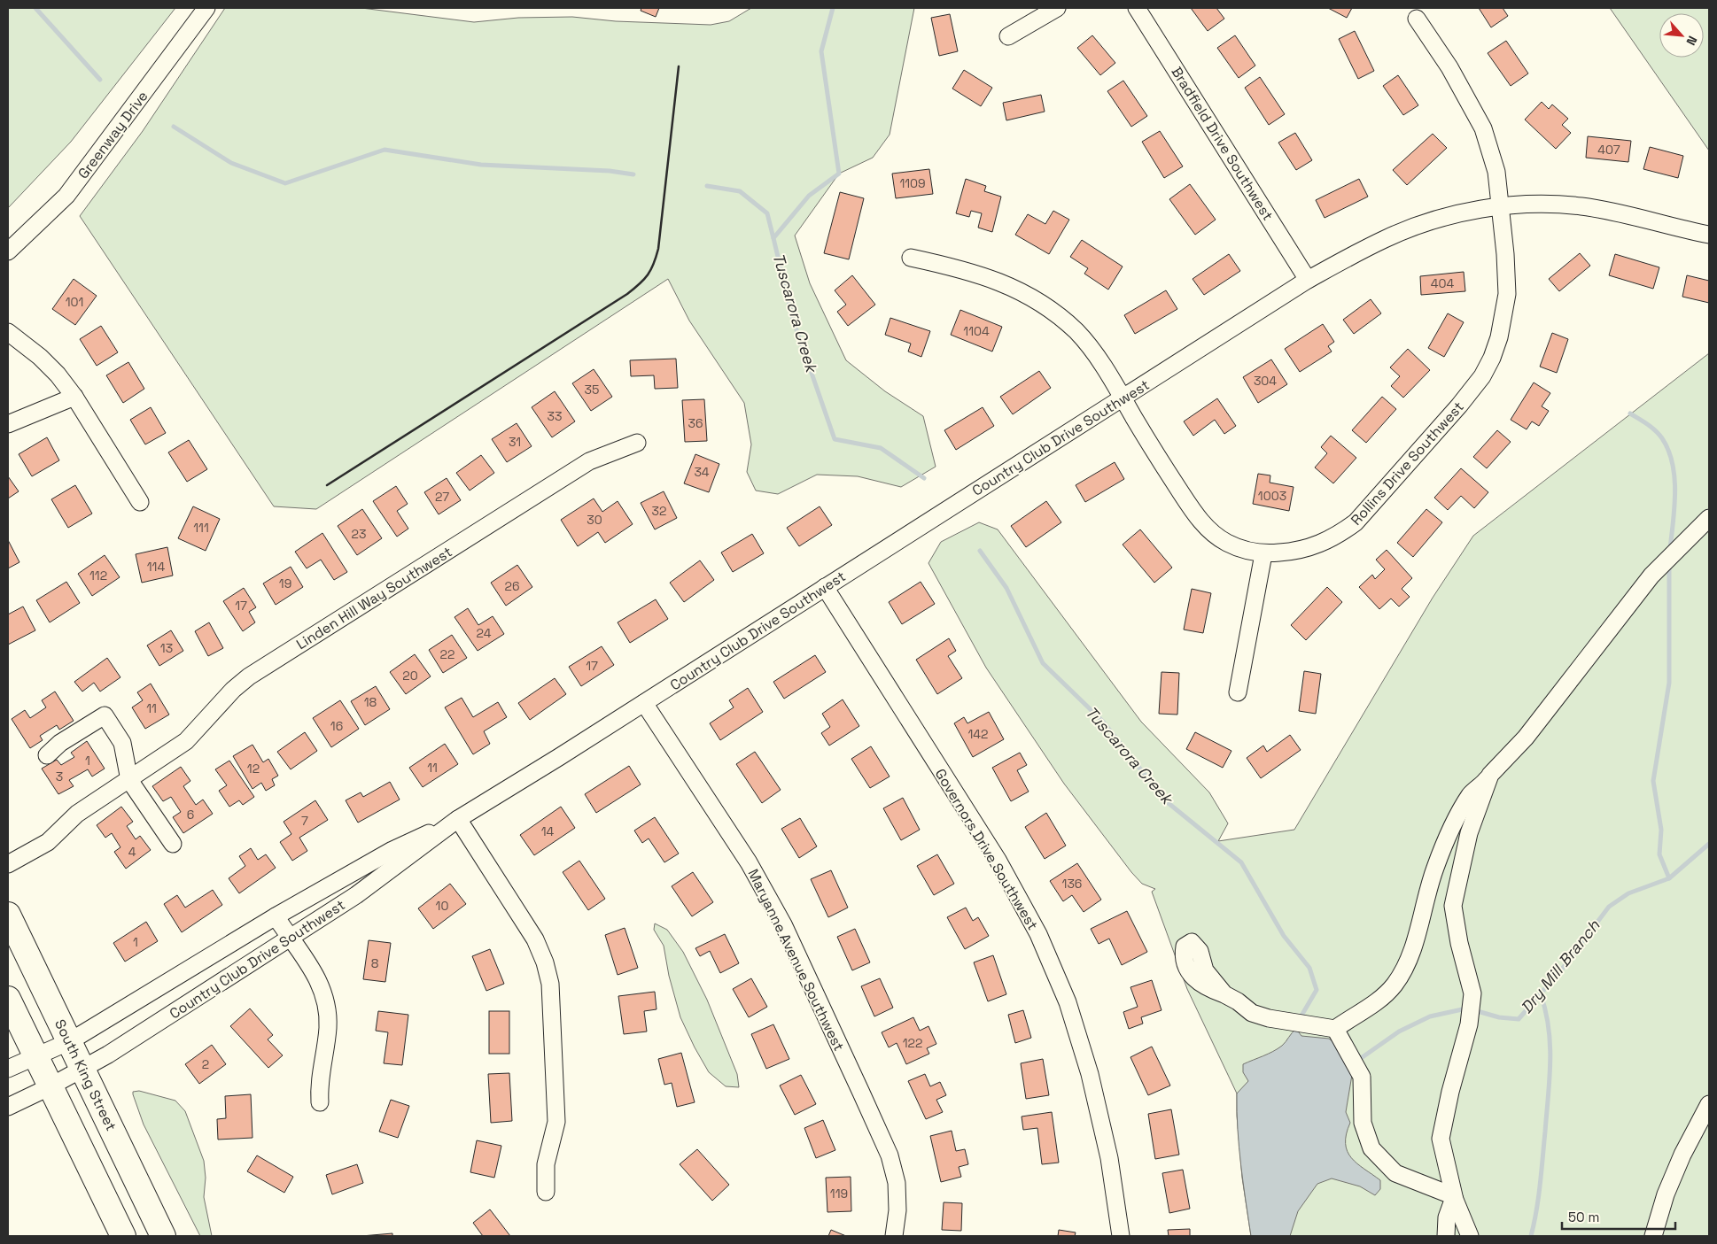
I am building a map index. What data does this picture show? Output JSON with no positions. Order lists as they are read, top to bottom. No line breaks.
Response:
{"streets":{"highway":["South King Street"],"street":["Greenway Drive","Bradfield Drive Southwest","Country Club Drive Southwest","Rollins Drive Southwest","Linden Hill Way Southwest","Governors Drive Southwest","Maryanne Avenue Southwest"]},"crossings":[["Bradfield Drive Southwest","Country Club Drive Southwest"],["Country Club Drive Southwest","Rollins Drive Southwest"],["Country Club Drive Southwest","Governors Drive Southwest"],["Country Club Drive Southwest","Maryanne Avenue Southwest"],["Country Club Drive Southwest","South King Street"]],"water":["Tuscarora Creek","Dry Mill Branch"],"house_numbers":["407","1109","404","101","1104","304","35","33","36","31","34","1003","27","32","30","111","23","114","112","19","26","17","24","13","22","17","20","18","11","16","142","1","11","12","3","6","7","14","4","136","10","1","8","122","2","119"],"scale_bar":"50 m","north":"bottom right"}
